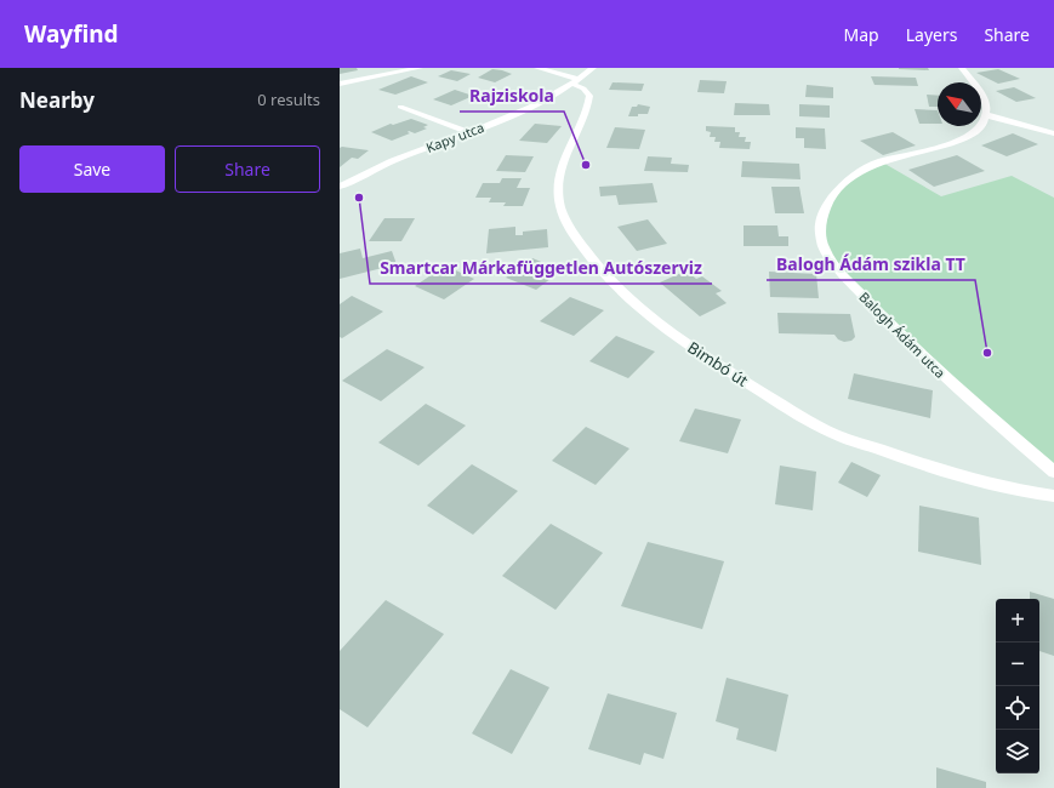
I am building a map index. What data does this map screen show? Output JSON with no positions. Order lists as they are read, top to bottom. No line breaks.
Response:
{"streets":{"street":["Kapy utca","Balogh Ádám utca","Bimbó út"]},"crossings":[["Kapy utca","Bimbó út"]],"places":["Rajziskola","Smartcar Márkafüggetlen Autószerviz","Balogh Ádám szikla TT"],"north":"top left","page":{"header":"Wayfind","nav":["Map","Layers","Share"],"heading":["Nearby","0 results"],"buttons":["Save","Share"],"map_buttons":["+","−"]}}
